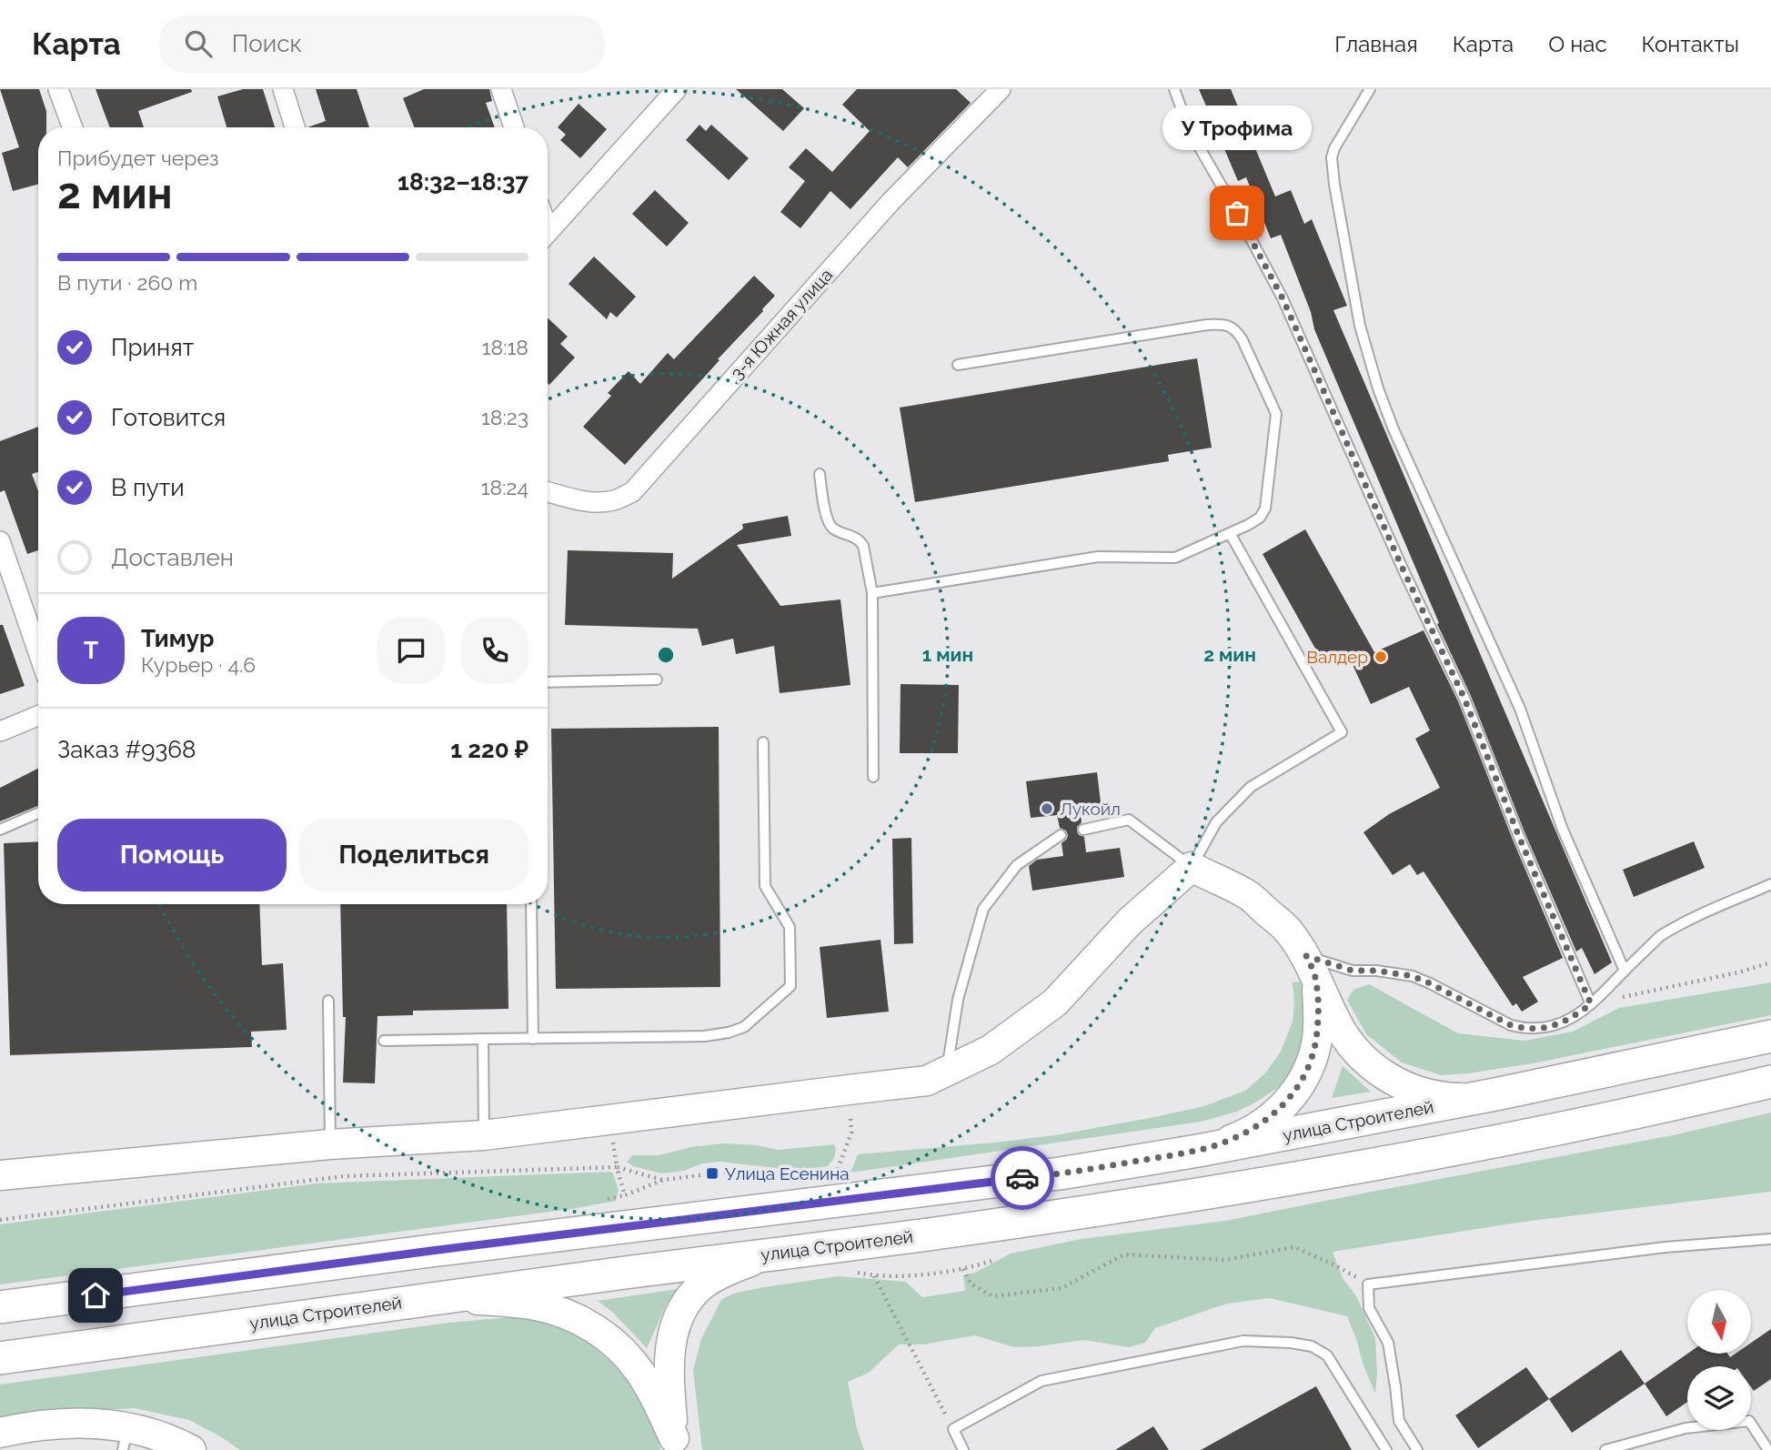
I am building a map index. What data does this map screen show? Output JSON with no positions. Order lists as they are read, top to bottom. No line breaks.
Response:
{"streets":{"main road":["улица Строителей"],"street":["3-я Южная улица"]},"places":{"other":["У Трофима","Валдер","Лукойл"],"transit":["Улица Есенина"]},"north":"bottom","page":{"header":"Карта","search":"Поиск","nav":["Главная","Карта","О нас","Контакты"],"bubble":"У Трофима","heading":["2 мин","Прибудет через","18:32–18:37"],"panel":["Тимур","Курьер · 4.6","Заказ #9368","1 220 ₽"],"bar":"В пути · 260 m","list":[["Принят","18:18"],["Готовится","18:23"],["В пути","18:24"],"Доставлен"],"round":"Т","buttons":["Помощь","Поделиться"]},"rings":["1 мин","2 мин"]}
